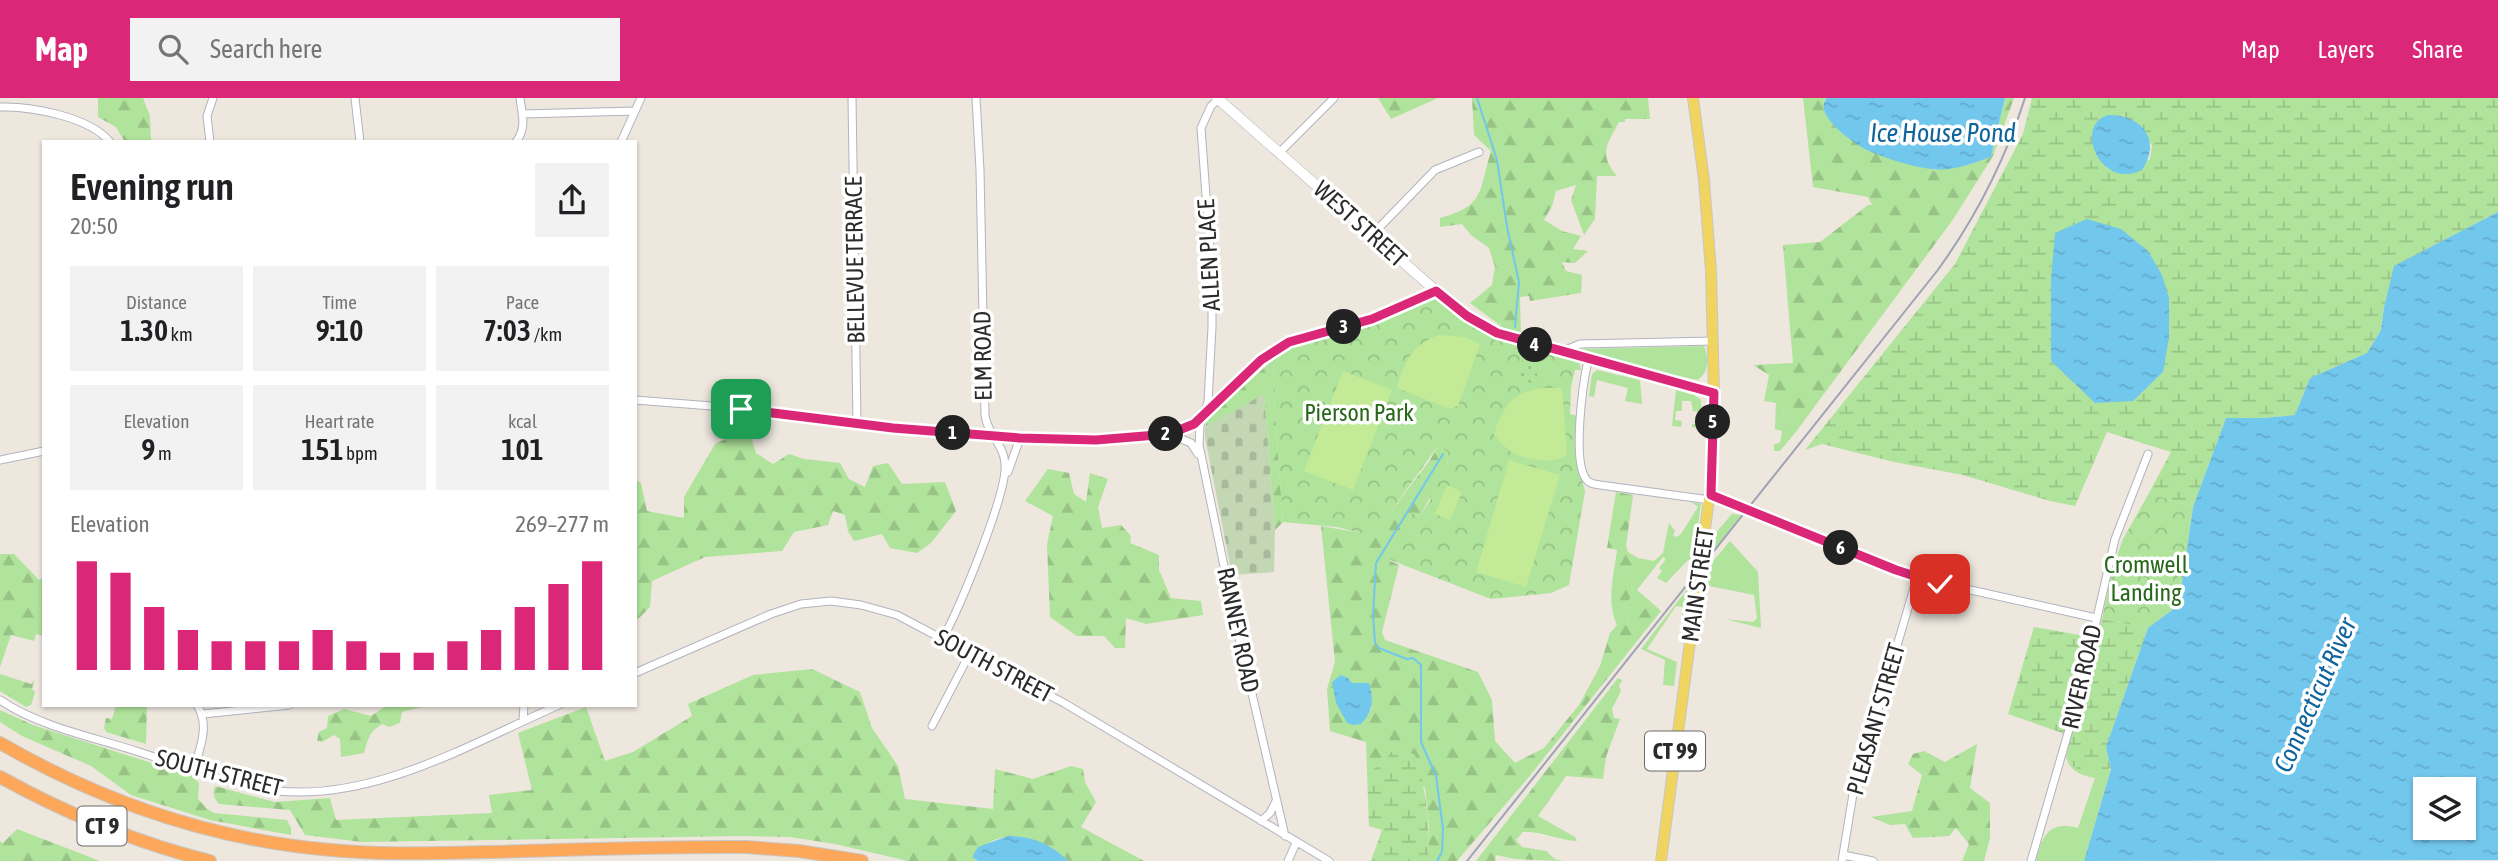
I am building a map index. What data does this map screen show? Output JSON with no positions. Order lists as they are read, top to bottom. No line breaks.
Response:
{"streets":{"highway":["CT 9"],"main road":["WEST STREET","MAIN STREET","CT 99"],"street":["ALLEN PLACE","BELLEVUE TERRACE","ELM ROAD","RANNEY ROAD","SOUTH STREET","RIVER ROAD","PLEASANT STREET"]},"crossings":[["WEST STREET","ALLEN PLACE"],["WEST STREET","MAIN STREET"],["ALLEN PLACE","RANNEY ROAD"],["ELM ROAD","SOUTH STREET"],["RANNEY ROAD","SOUTH STREET"]],"water":["Ice House Pond","Connecticut River"],"parks":["Pierson Park","Cromwell Landing"],"page":{"header":"Map","search":"Search here","nav":["Map","Layers","Share"],"heading":["Evening run","20:50"],"stats":[["Distance","1.30 km"],["Time","9:10"],["Pace","7:03 /km"],["Elevation","9 m"],["Heart rate","151 bpm"],["kcal","101"]],"pins":["3","4","5","1","2","6"],"chart":["Elevation","269–277 m"]}}
